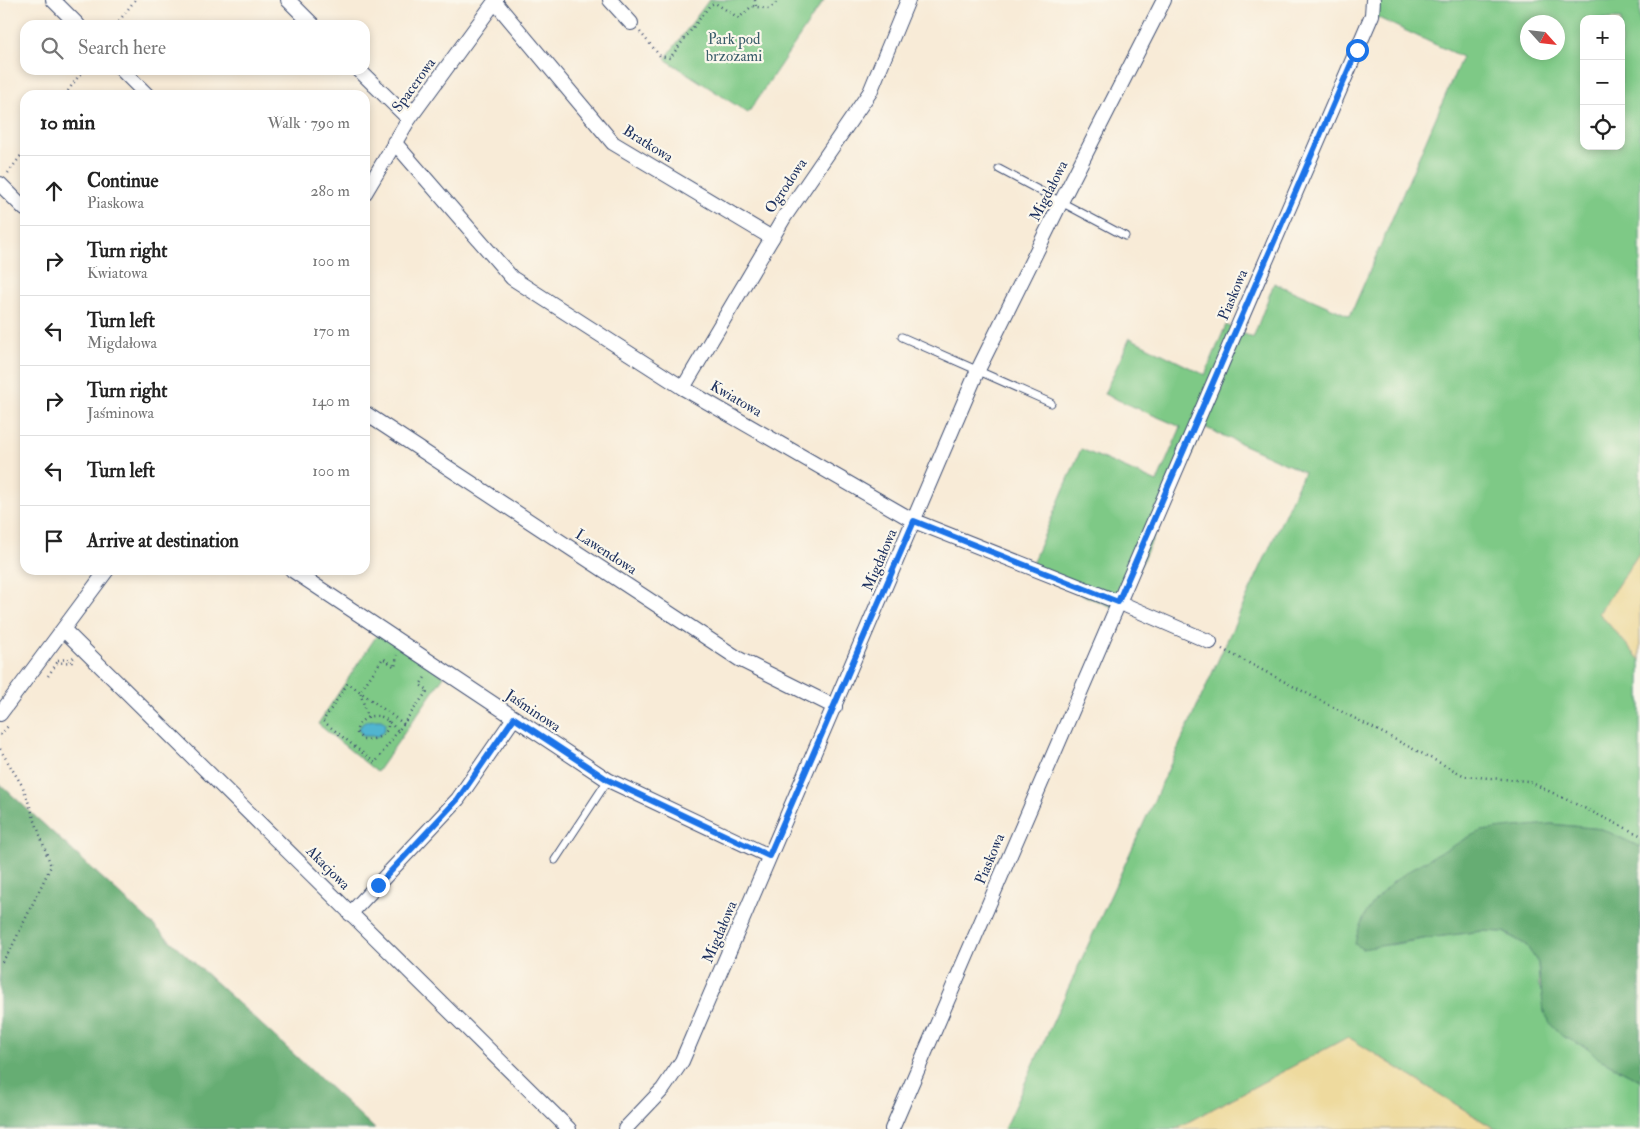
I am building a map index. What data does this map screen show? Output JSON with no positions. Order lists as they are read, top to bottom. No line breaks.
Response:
{"streets":{"street":["Spacerowa","Bratkowa","Ogrodowa","Migdałowa","Piaskowa","Kwiatowa","Lawendowa","Jaśminowa","Akacjowa"]},"crossings":[["Spacerowa","Bratkowa"],["Spacerowa","Kwiatowa"],["Bratkowa","Ogrodowa"],["Ogrodowa","Kwiatowa"],["Migdałowa","Kwiatowa"],["Migdałowa","Lawendowa"],["Migdałowa","Jaśminowa"],["Piaskowa","Kwiatowa"]],"parks":["Park pod brzozami"],"north":"bottom right","page":{"map_buttons":["+","−"],"search":"Search here","heading":["10 min","Walk · 790 m"],"list":[["Continue","Piaskowa","280 m"],["Turn right","Kwiatowa","100 m"],["Turn left","Migdałowa","170 m"],["Turn right","Jaśminowa","140 m"],["Turn left","100 m"],"Arrive at destination"]}}
